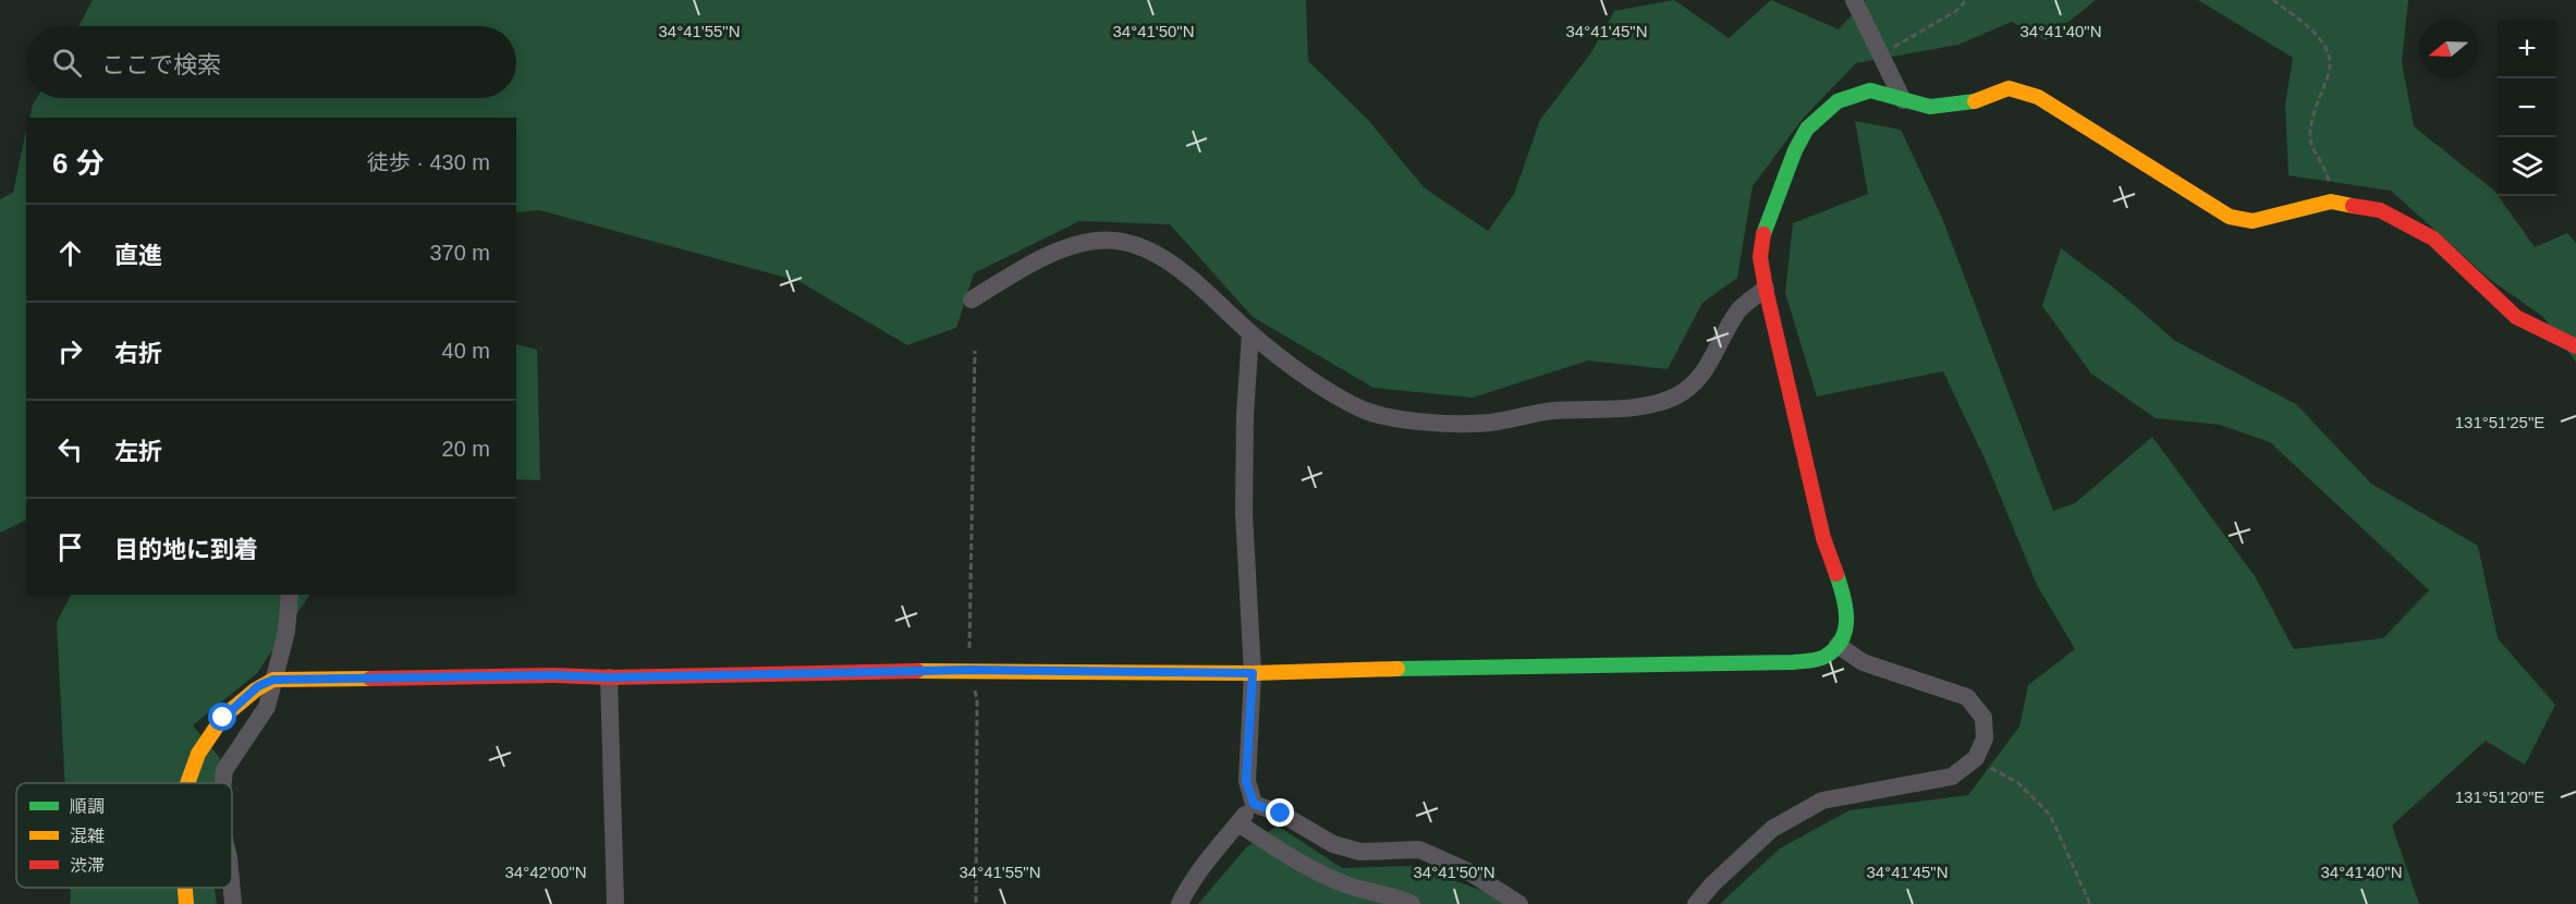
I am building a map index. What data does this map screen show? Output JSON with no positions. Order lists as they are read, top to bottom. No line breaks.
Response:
{"legend":["順調","混雑","渋滞"],"north":"left","page":{"map_buttons":["+","−"],"search":"ここで検索","heading":["6 分","徒歩 · 430 m"],"list":[["直進","370 m"],["右折","40 m"],["左折","20 m"],"目的地に到着"]},"coordinates":["34°41'55\"N","34°41'50\"N","34°41'40\"N","34°41'45\"N","131°51'25\"E","131°51'20\"E","34°42'00\"N"]}
